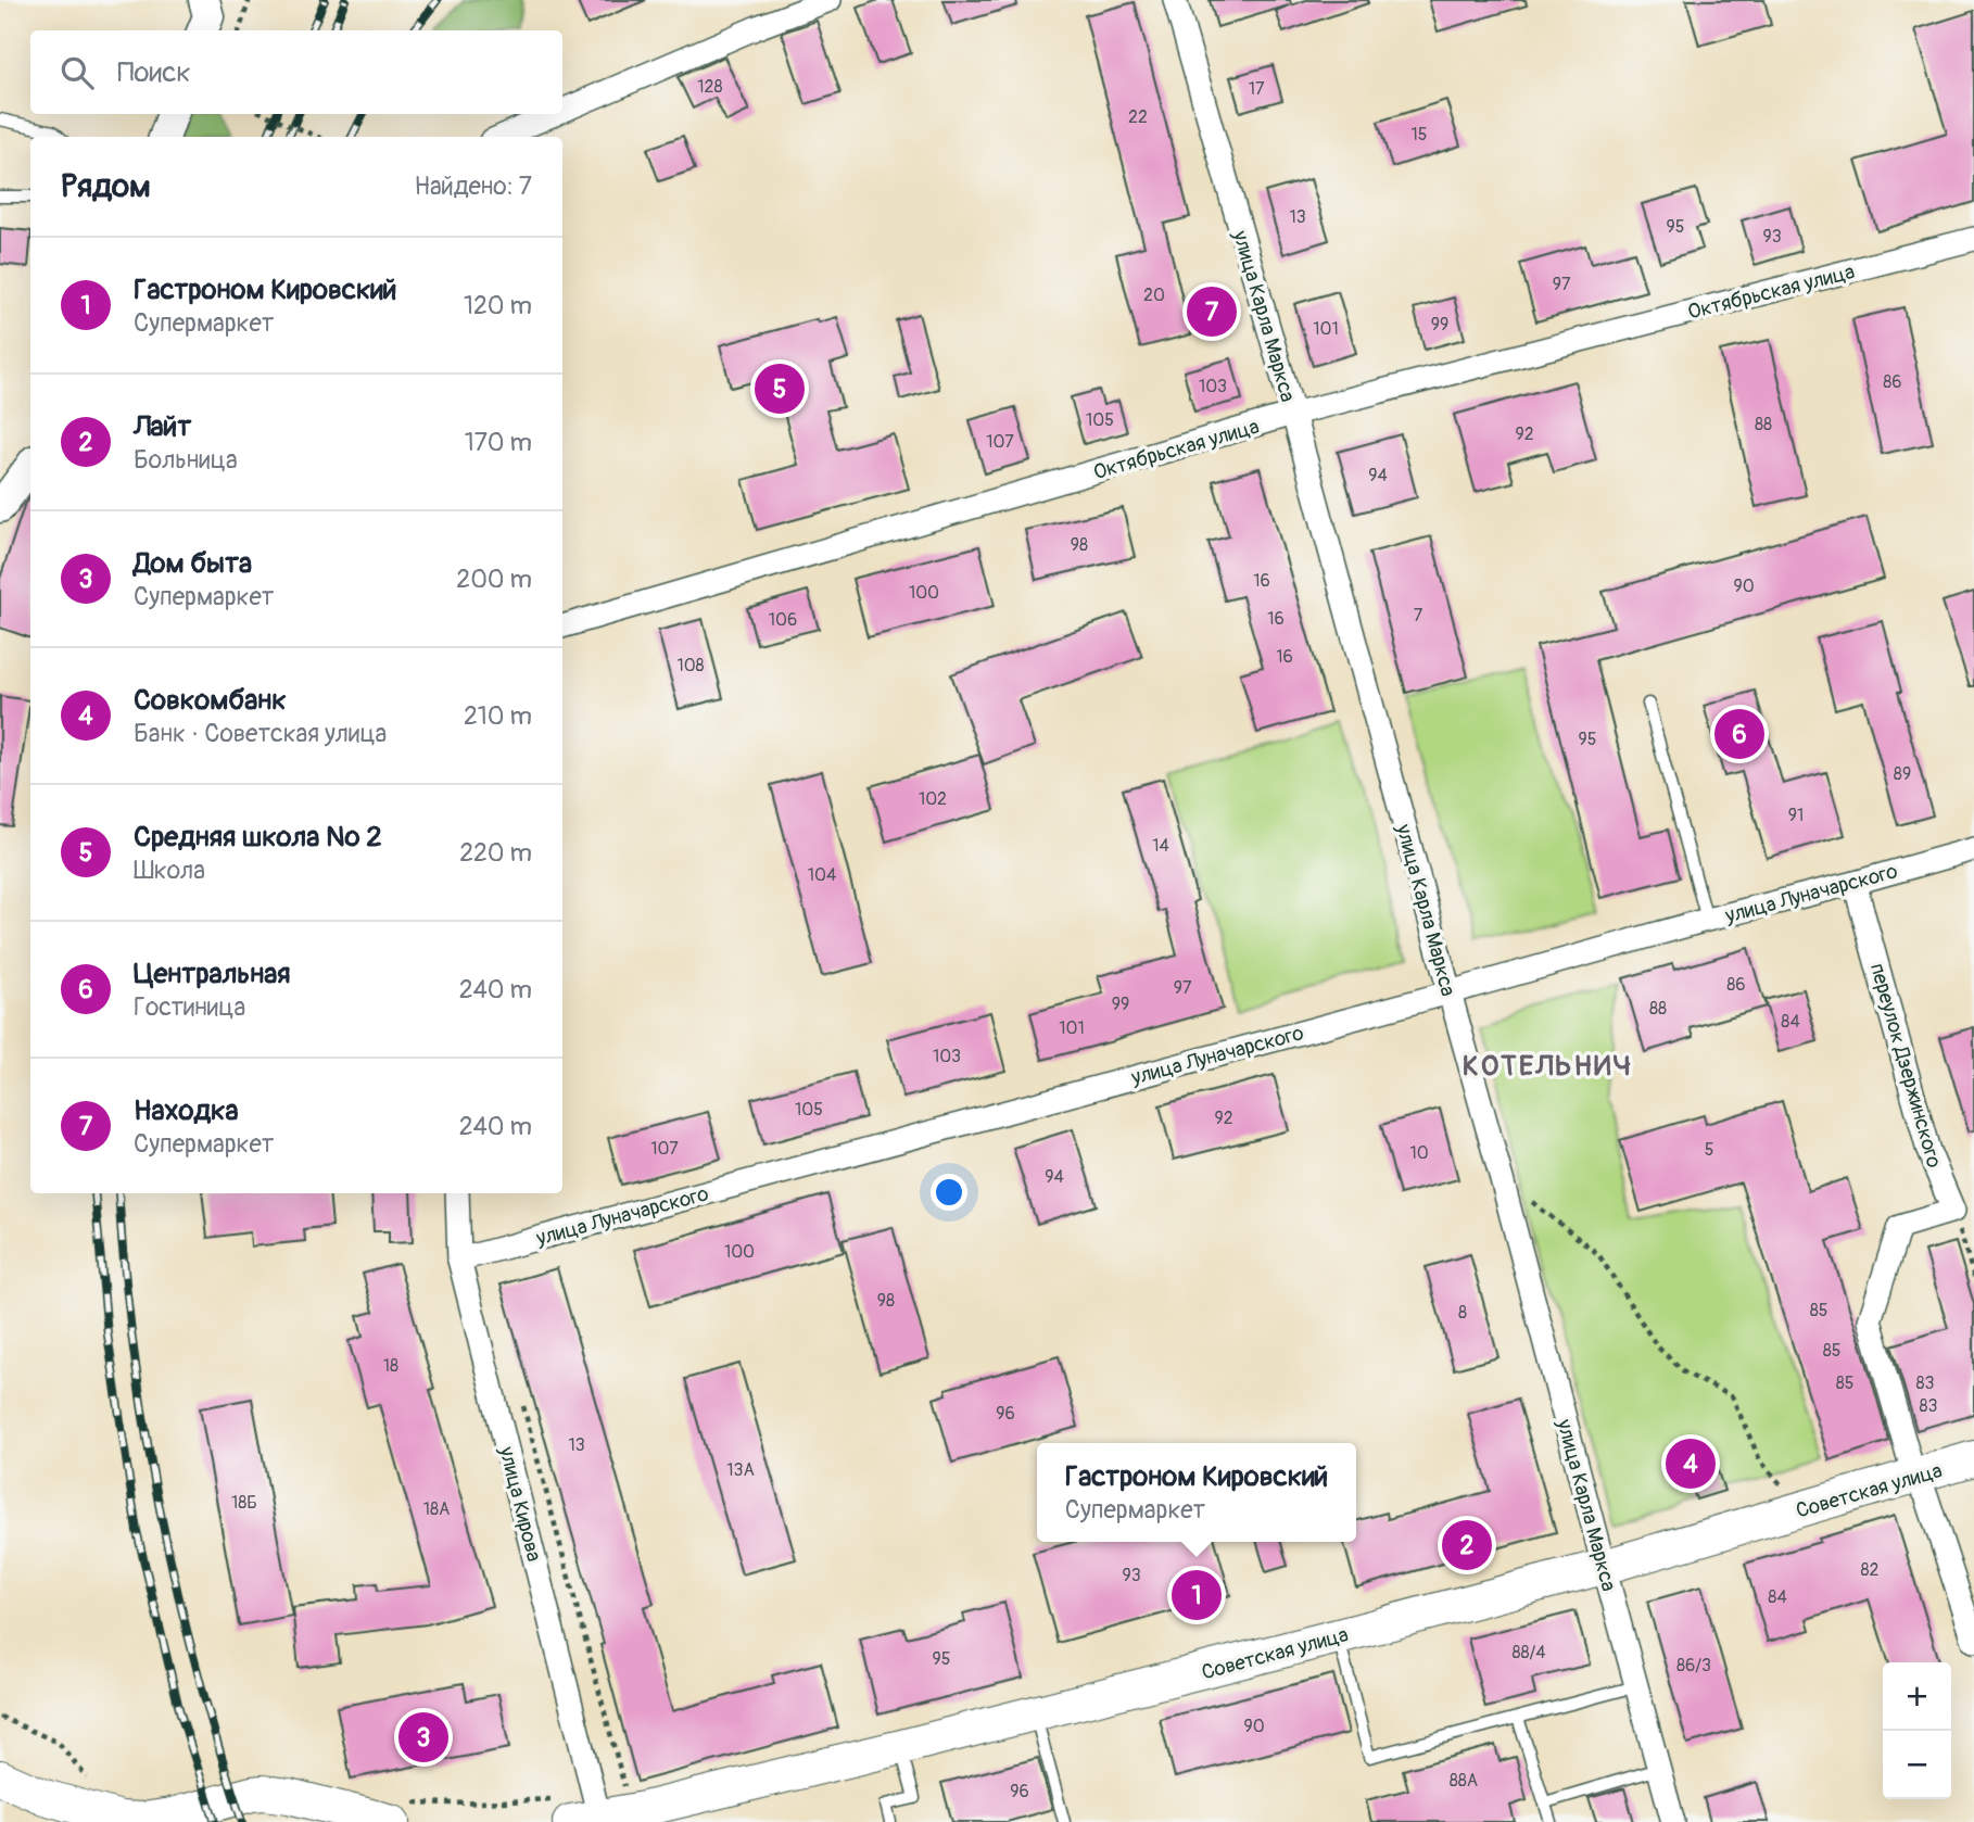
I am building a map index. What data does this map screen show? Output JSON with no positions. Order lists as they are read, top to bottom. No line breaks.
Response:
{"streets":{"main road":["Советская улица"],"street":["Октябрьская улица","улица Карла Маркса","улица Луначарского","переулок Дзержинского","улица Кирова"]},"crossings":[["Октябрьская улица","улица Карла Маркса"],["улица Карла Маркса","улица Луначарского"],["улица Карла Маркса","Советская улица"],["улица Луначарского","переулок Дзержинского"],["улица Луначарского","улица Кирова"],["Советская улица","улица Кирова"]],"districts":["КОТЕЛЬНИЧ"],"house_numbers":["128","17","22","15","13","95","93","97","20","99","101","86","103","105","88","92","107","94","98","16","90","100","7","16","106","16","108","95","89","102","91","14","104","86","97","99","88","84","101","103","105","92","107","5","10","94","100","98","85","8","85","18","85","83","83","96","13","13А","18Б","18А","82","93","84","88/4","95","86/3","90","88А","96"],"page":{"search":"Поиск","heading":["Рядом","Найдено: 7"],"list":[{"mark":"1","name":"Гастроном Кировский","note":"Супермаркет","value":"120 m"},{"mark":"2","name":"Лайт","note":"Больница","value":"170 m"},{"mark":"3","name":"Дом быта","note":"Супермаркет","value":"200 m"},{"mark":"4","name":"Совкомбанк","note":"Банк · Советская улица","value":"210 m"},{"mark":"5","name":"Средняя школа № 2","note":"Школа","value":"220 m"},{"mark":"6","name":"Центральная","note":"Гостиница","value":"240 m"},{"mark":"7","name":"Находка","note":"Супермаркет","value":"240 m"}],"pins":["7","5","6","4","2","1","3"],"popup":["Гастроном Кировский","Супермаркет"],"map_buttons":["+","−"]}}
